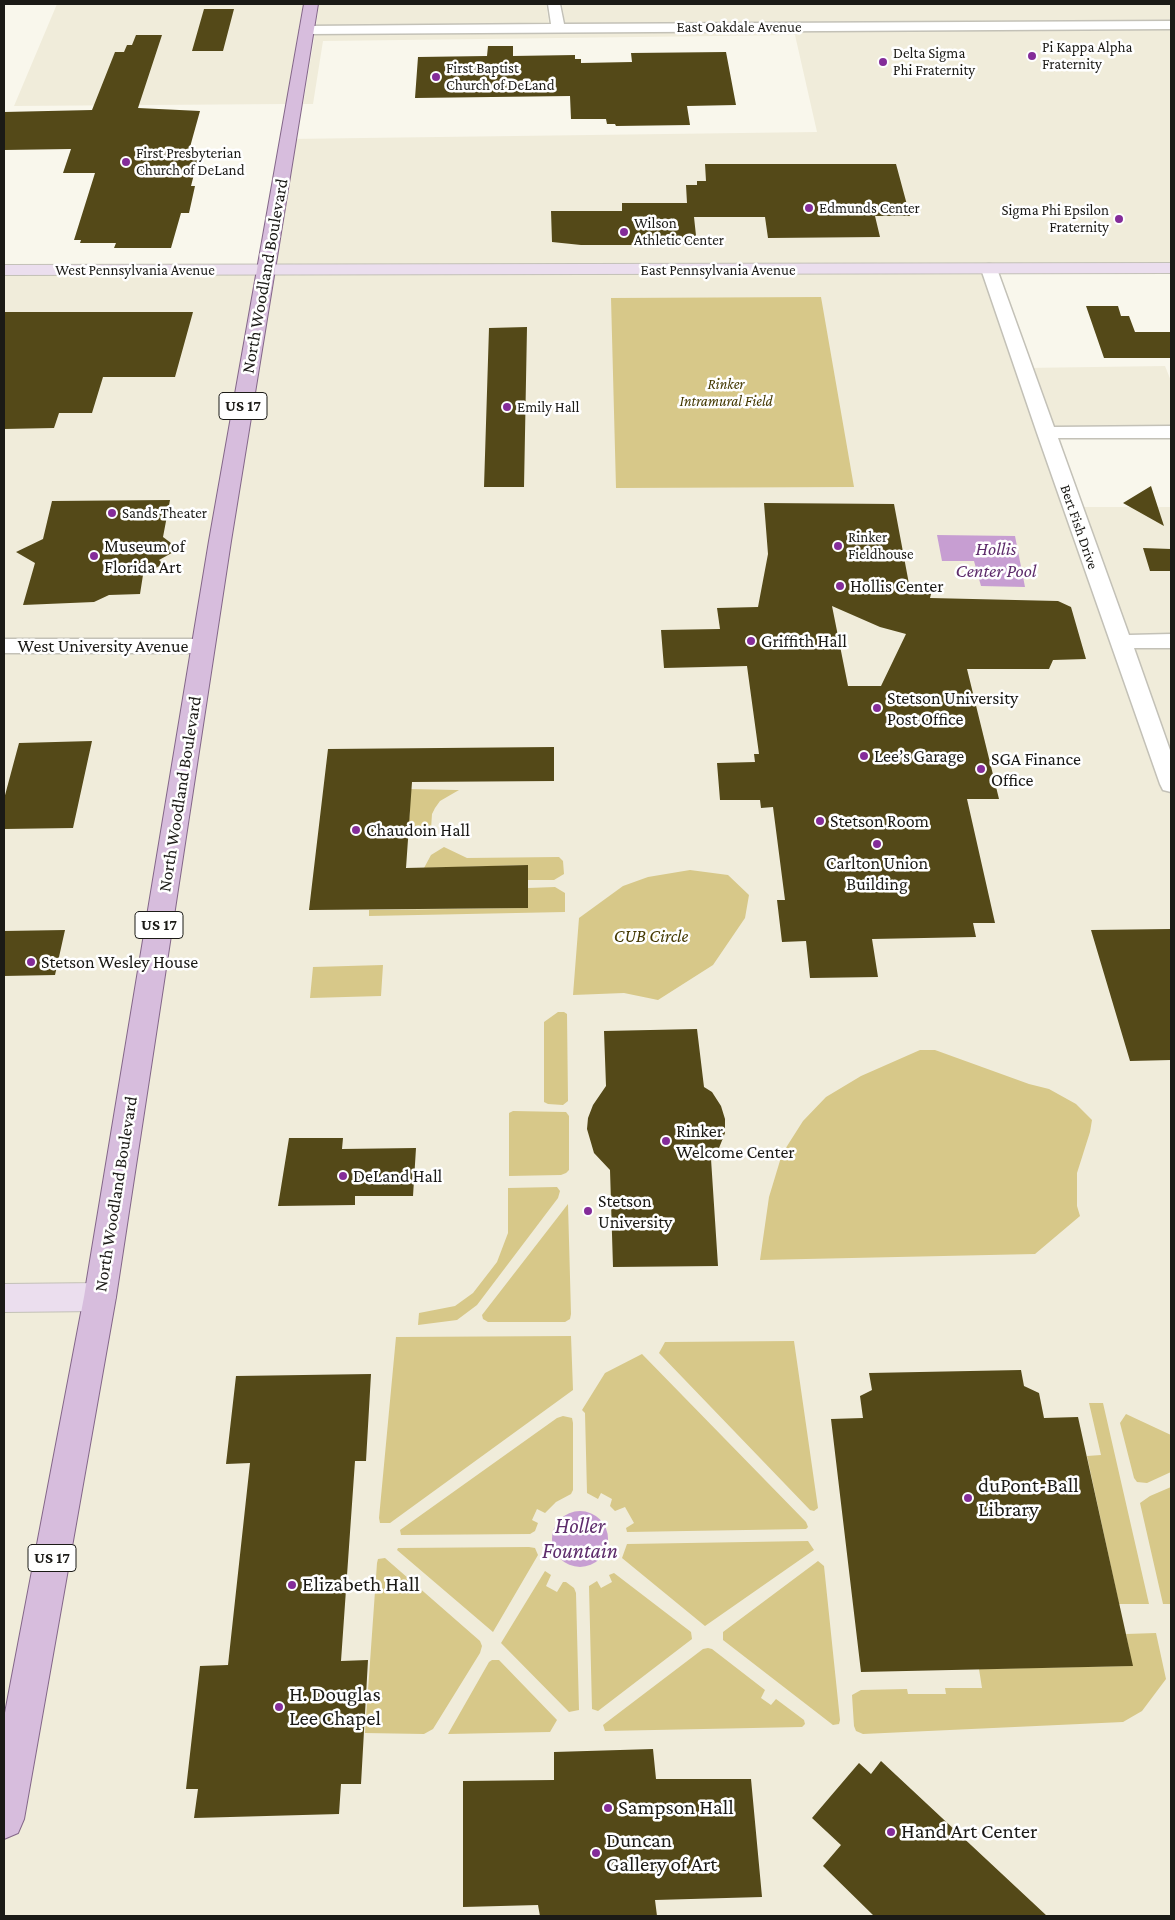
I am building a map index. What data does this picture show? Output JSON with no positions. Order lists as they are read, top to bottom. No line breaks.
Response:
{"streets":{"main road":["North Woodland Boulevard","US 17"],"street":["East Oakdale Avenue","West Pennsylvania Avenue","East Pennsylvania Avenue","Bert Fish Drive","West University Avenue"]},"crossings":[["East Oakdale Avenue","North Woodland Boulevard"],["West Pennsylvania Avenue","East Pennsylvania Avenue"],["West Pennsylvania Avenue","North Woodland Boulevard"],["East Pennsylvania Avenue","North Woodland Boulevard"],["East Pennsylvania Avenue","Bert Fish Drive"],["North Woodland Boulevard","West University Avenue"]],"water":["Hollis Center Pool","Holler Fountain"],"parks":["Rinker Intramural Field","CUB Circle"],"places":["Pi Kappa Alpha Fraternity","Delta Sigma Phi Fraternity","First Baptist Church of DeLand","First Presbyterian Church of DeLand","Edmunds Center","Sigma Phi Epsilon Fraternity","Wilson Athletic Center","Emily Hall","Sands Theater","Rinker Fieldhouse","Museum of Florida Art","Hollis Center","Griffith Hall","Stetson University Post Office","Lee’s Garage","SGA Finance Office","Stetson Room","Chaudoin Hall","Carlton Union Building","Stetson Wesley House","Rinker Welcome Center","DeLand Hall","Stetson University","duPont-Ball Library","Elizabeth Hall","H. Douglas Lee Chapel","Sampson Hall","Hand Art Center","Duncan Gallery of Art"]}
